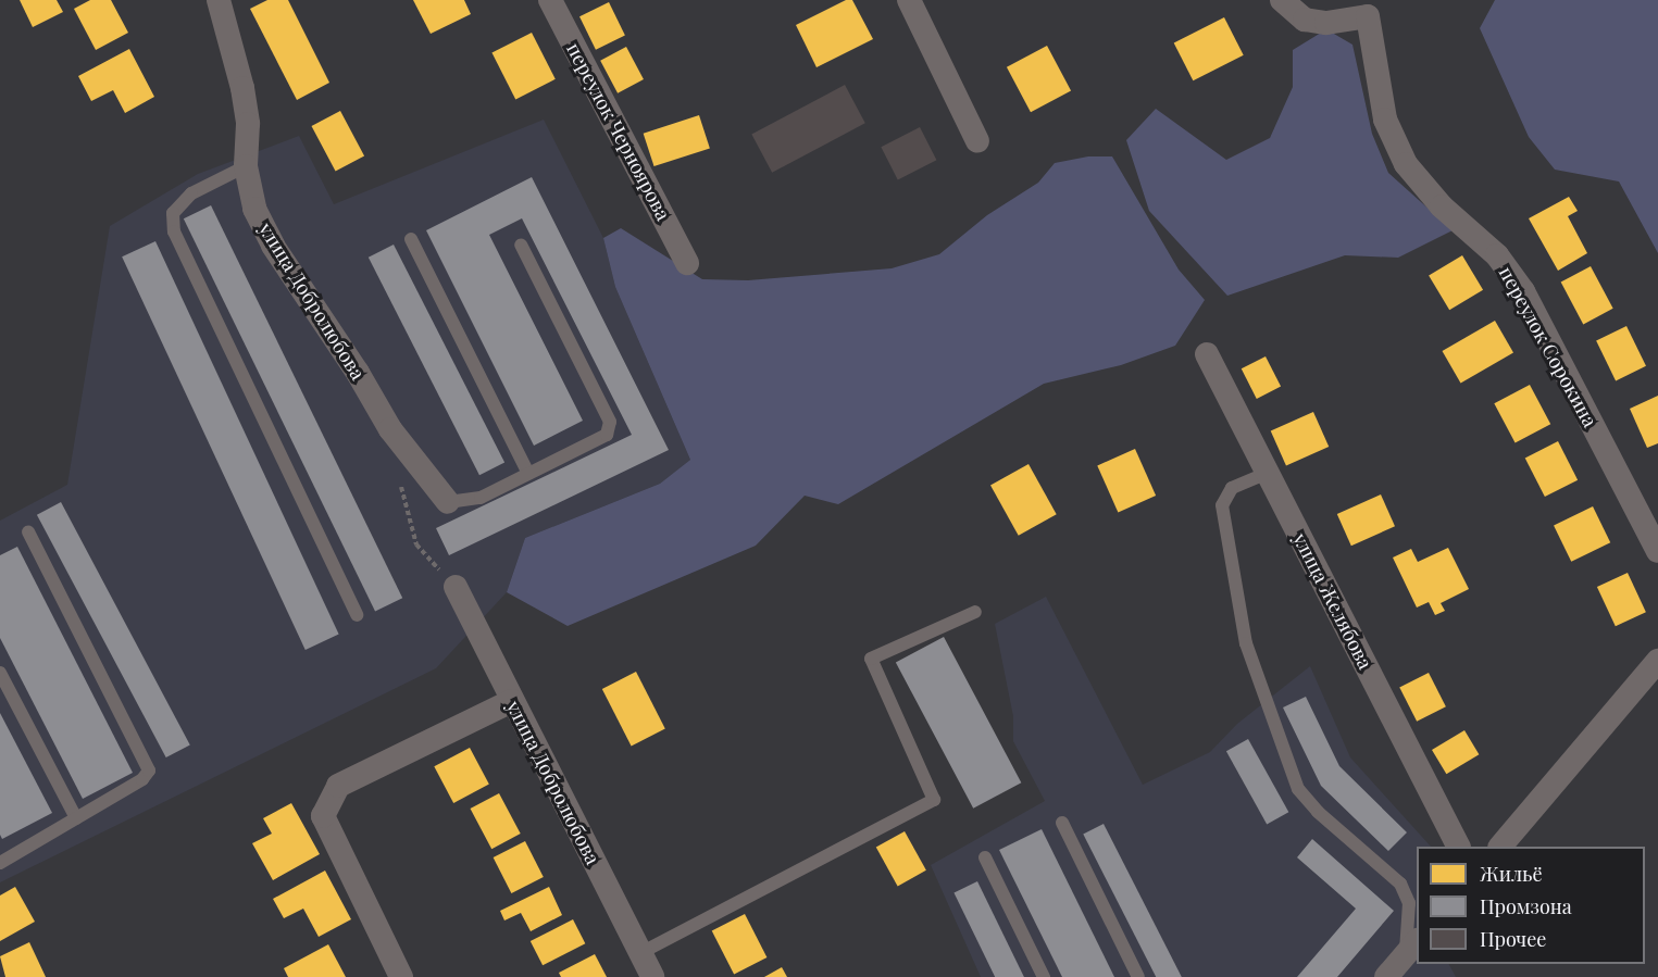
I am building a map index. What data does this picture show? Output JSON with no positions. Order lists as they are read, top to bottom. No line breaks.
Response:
{"streets":{"street":["переулок Черноярова","улица Добролюбова","переулок Сорокина","улица Желябова"]},"legend":["Жильё","Промзона","Прочее"]}
